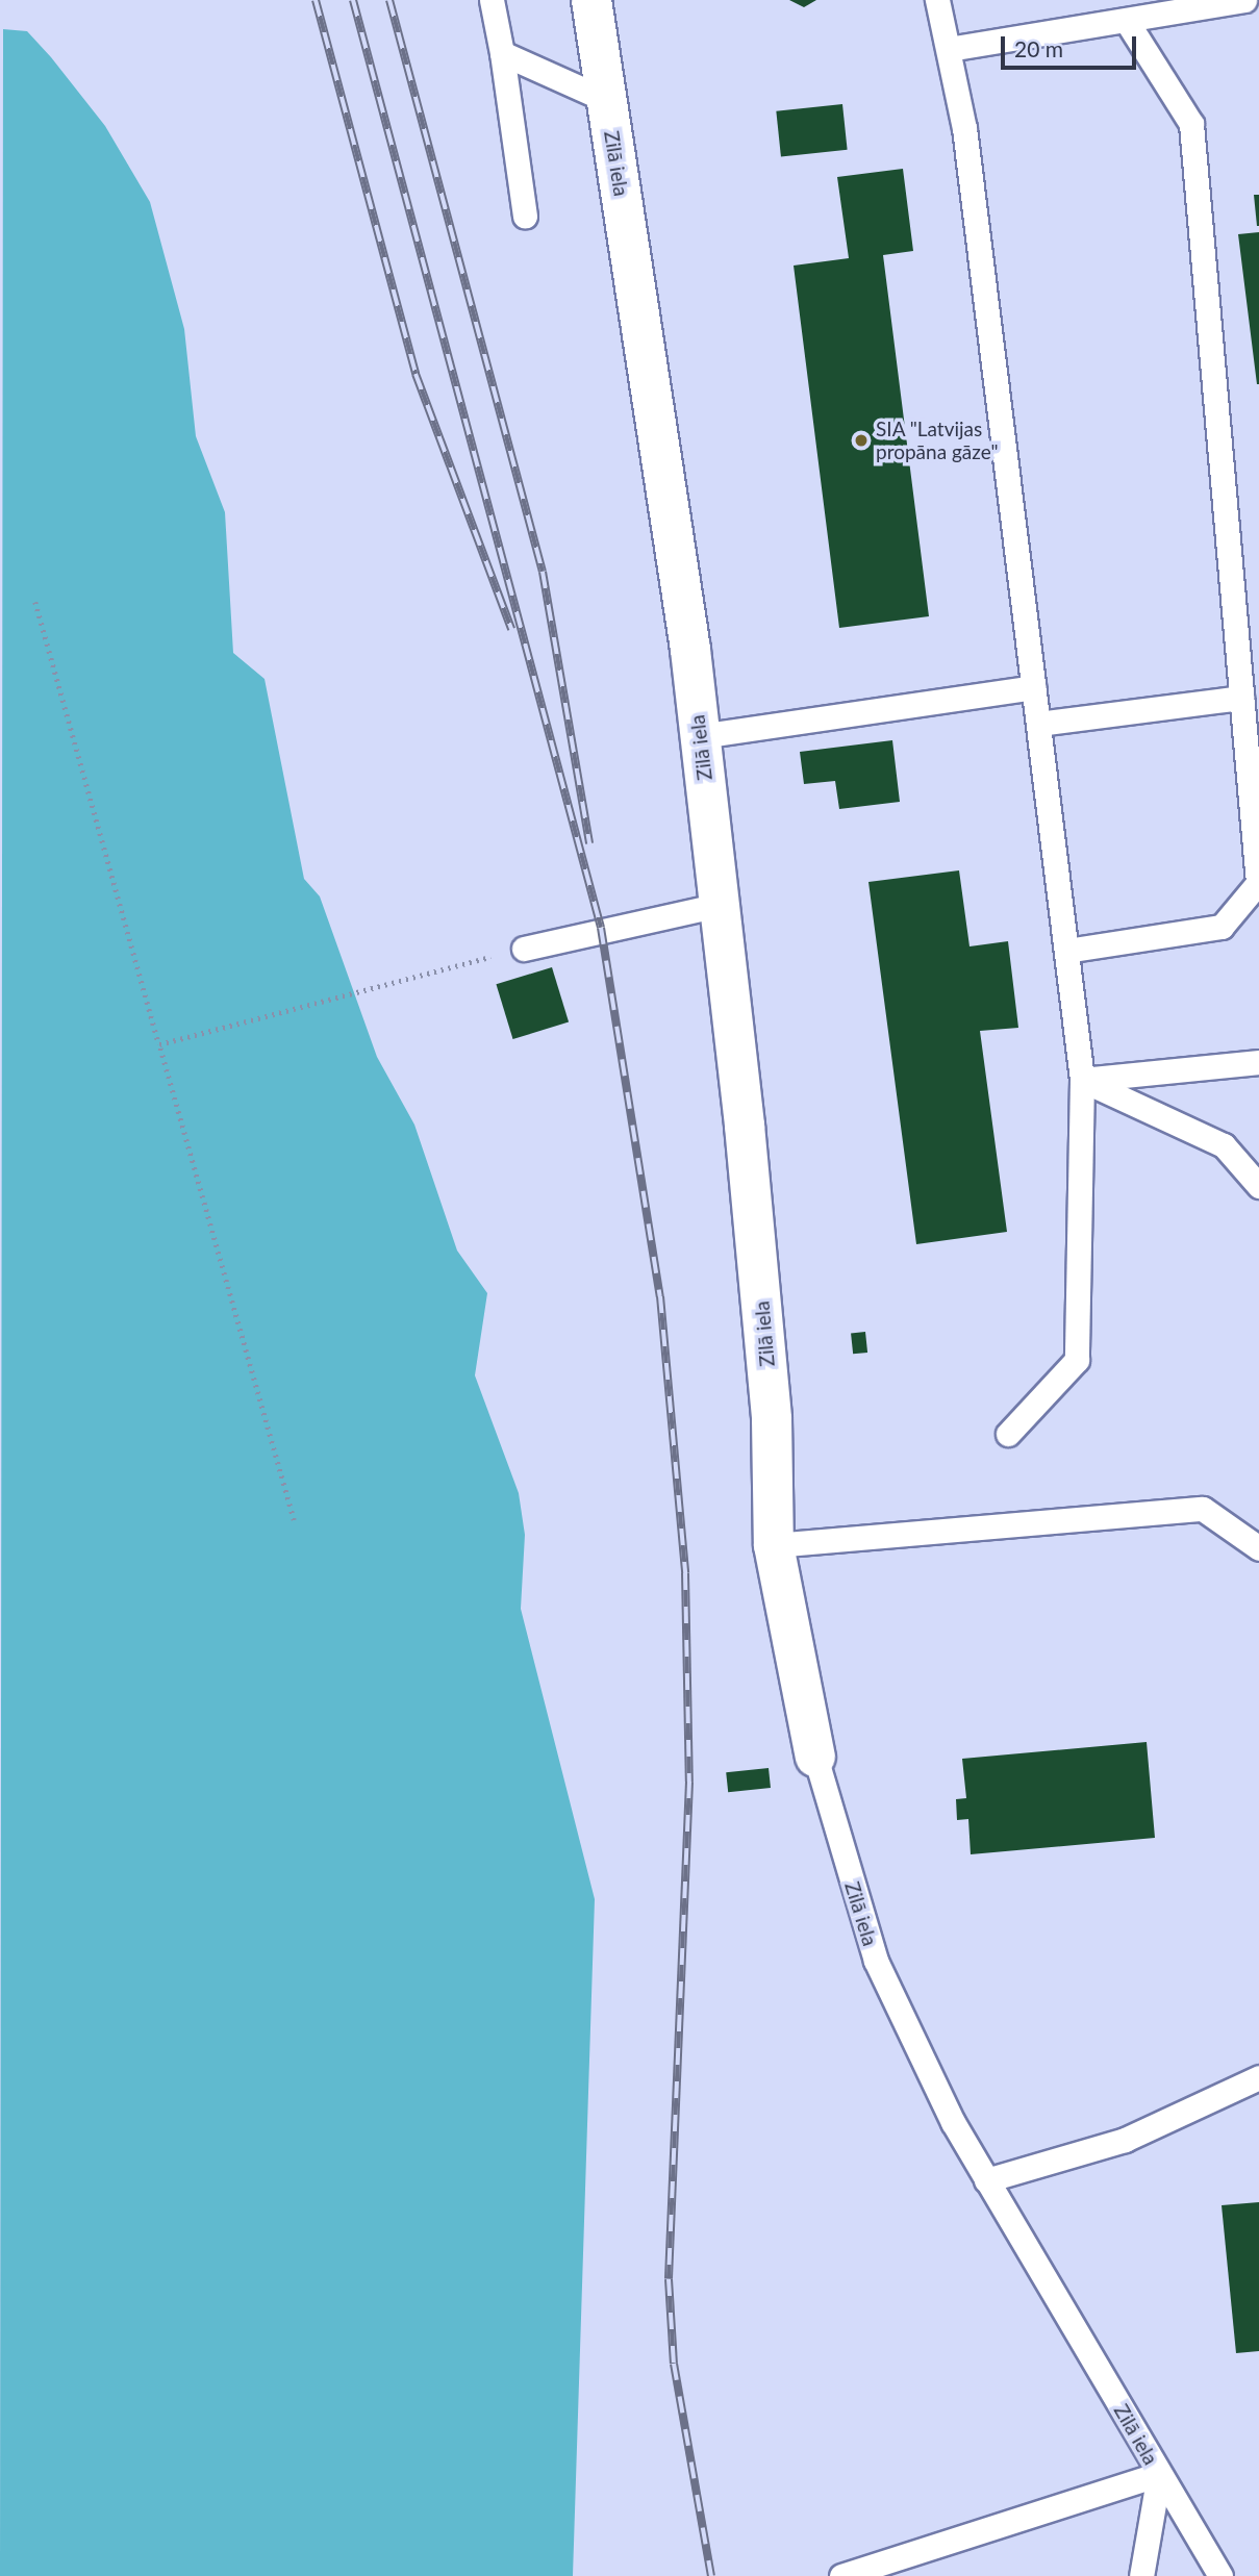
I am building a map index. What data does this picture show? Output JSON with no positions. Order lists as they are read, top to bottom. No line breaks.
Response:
{"streets":{"street":["Zilā iela"]},"places":["SIA \"Latvijas propāna gāze\""],"scale_bar":"20 m"}
